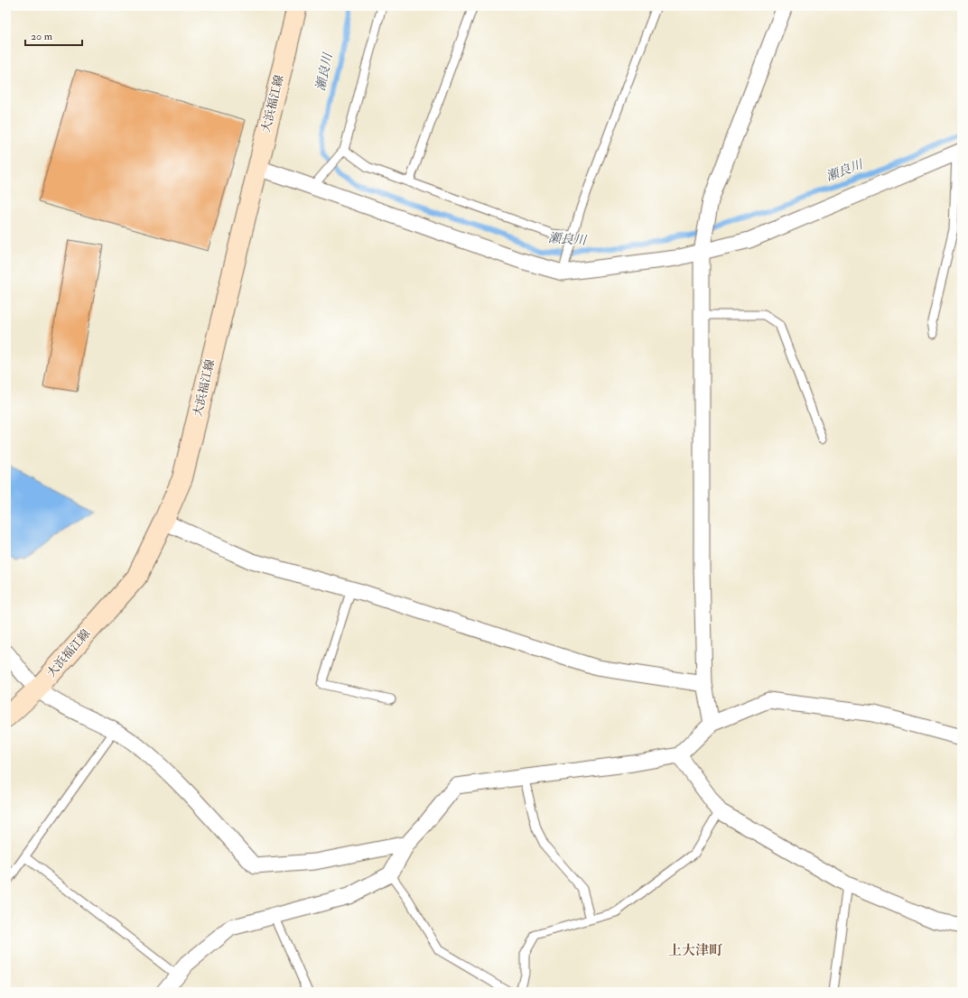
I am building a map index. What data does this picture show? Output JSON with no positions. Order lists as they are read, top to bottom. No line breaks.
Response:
{"streets":{"main road":["大浜福江線"]},"districts":["上大津町"],"water":["瀬良川"],"scale_bar":"20 m"}
